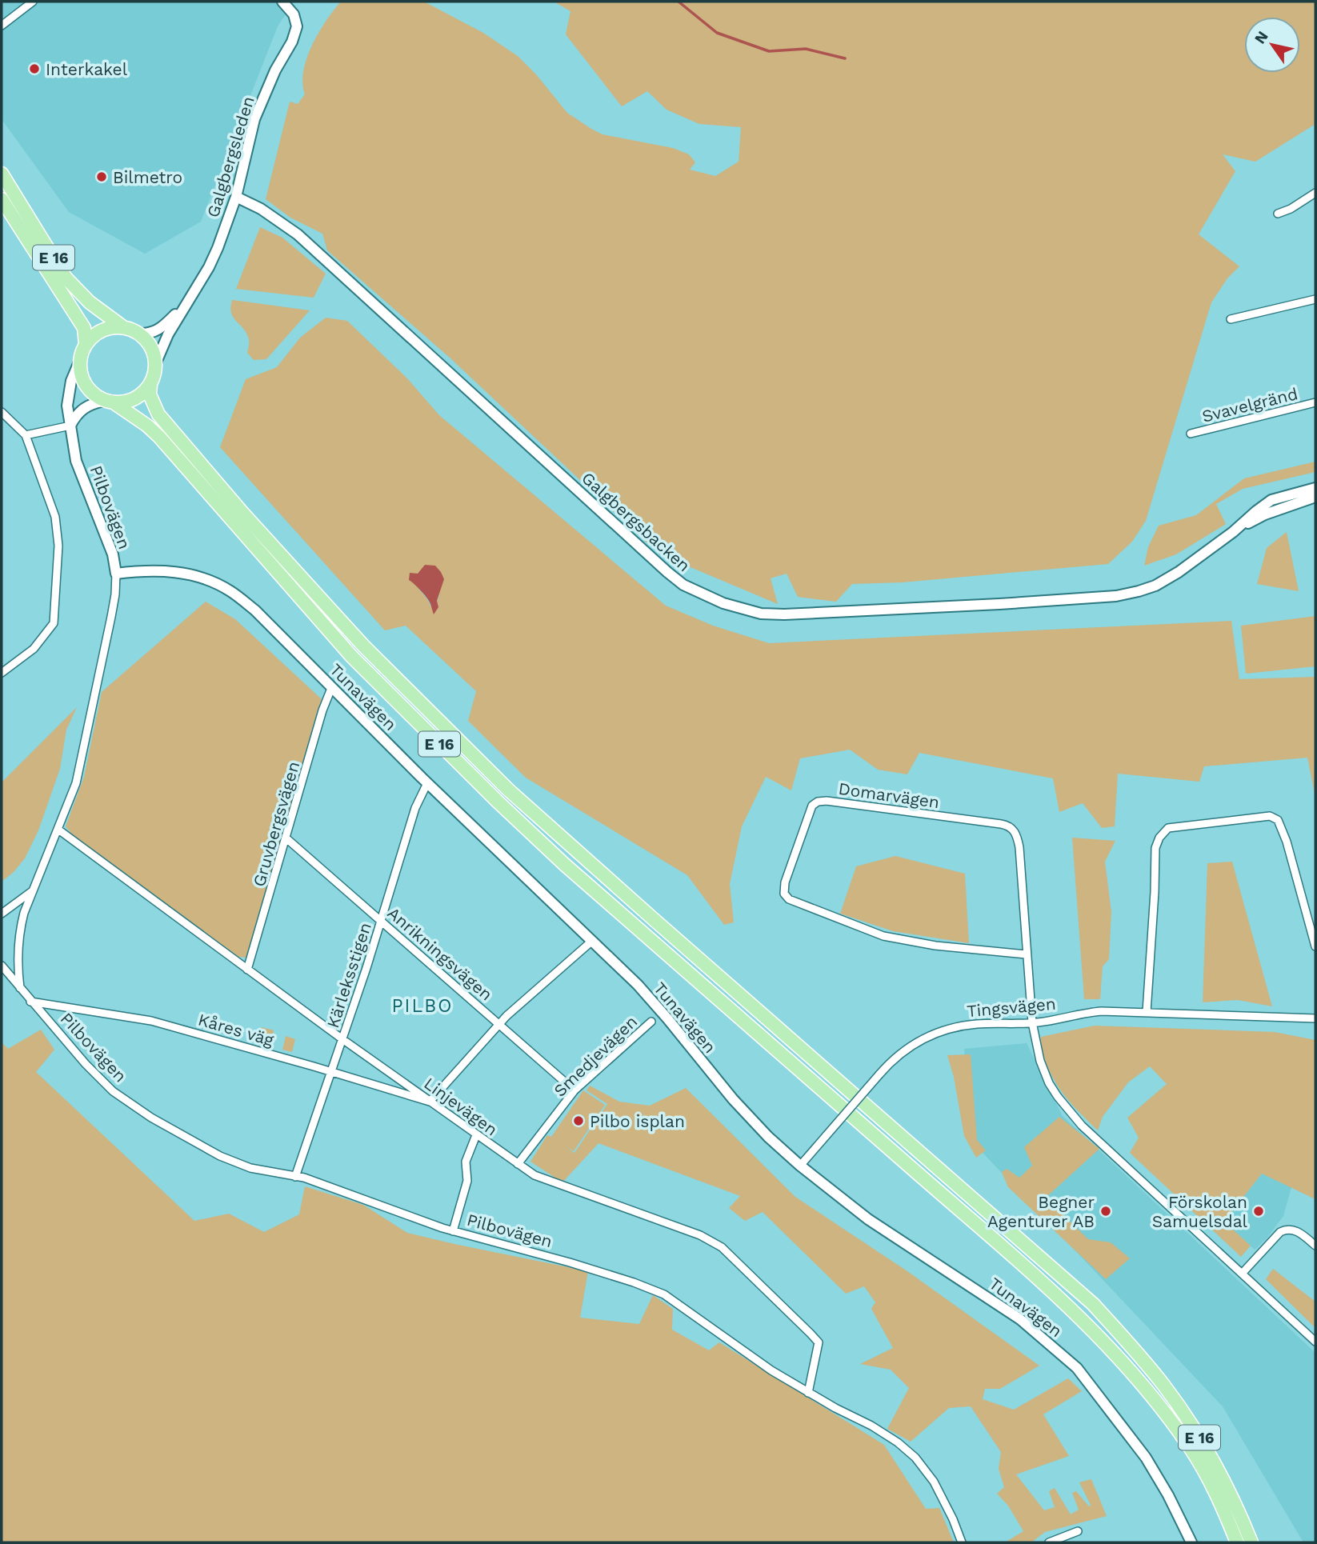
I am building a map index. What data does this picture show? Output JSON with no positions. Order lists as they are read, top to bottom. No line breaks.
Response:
{"streets":{"highway":["E 16"],"street":["Galgbergsleden","Svavelgränd","Pilbovägen","Galgbergsbacken","Tunavägen","Domarvägen","Gruvbergsvägen","Anrikningsvägen","Kärleksstigen","Tingsvägen","Kåres väg","Smedjevägen","Linjevägen"]},"crossings":[["Galgbergsleden","E 16"],["Galgbergsleden","Pilbovägen"],["Galgbergsleden","Galgbergsbacken"],["E 16","Pilbovägen"],["Pilbovägen","Tunavägen"],["Pilbovägen","Kärleksstigen"],["Pilbovägen","Kåres väg"],["Pilbovägen","Linjevägen"],["Tunavägen","Gruvbergsvägen"],["Tunavägen","Kärleksstigen"],["Tunavägen","Tingsvägen"],["Domarvägen","Tingsvägen"],["Gruvbergsvägen","Anrikningsvägen"],["Gruvbergsvägen","Linjevägen"],["Anrikningsvägen","Kärleksstigen"],["Anrikningsvägen","Smedjevägen"],["Kärleksstigen","Kåres väg"],["Kärleksstigen","Linjevägen"],["Kåres väg","Linjevägen"],["Smedjevägen","Linjevägen"]],"districts":["PILBO"],"places":["Interkakel","Bilmetro","Pilbo isplan","Begner Agenturer AB","Förskolan Samuelsdal"],"north":"top left"}
